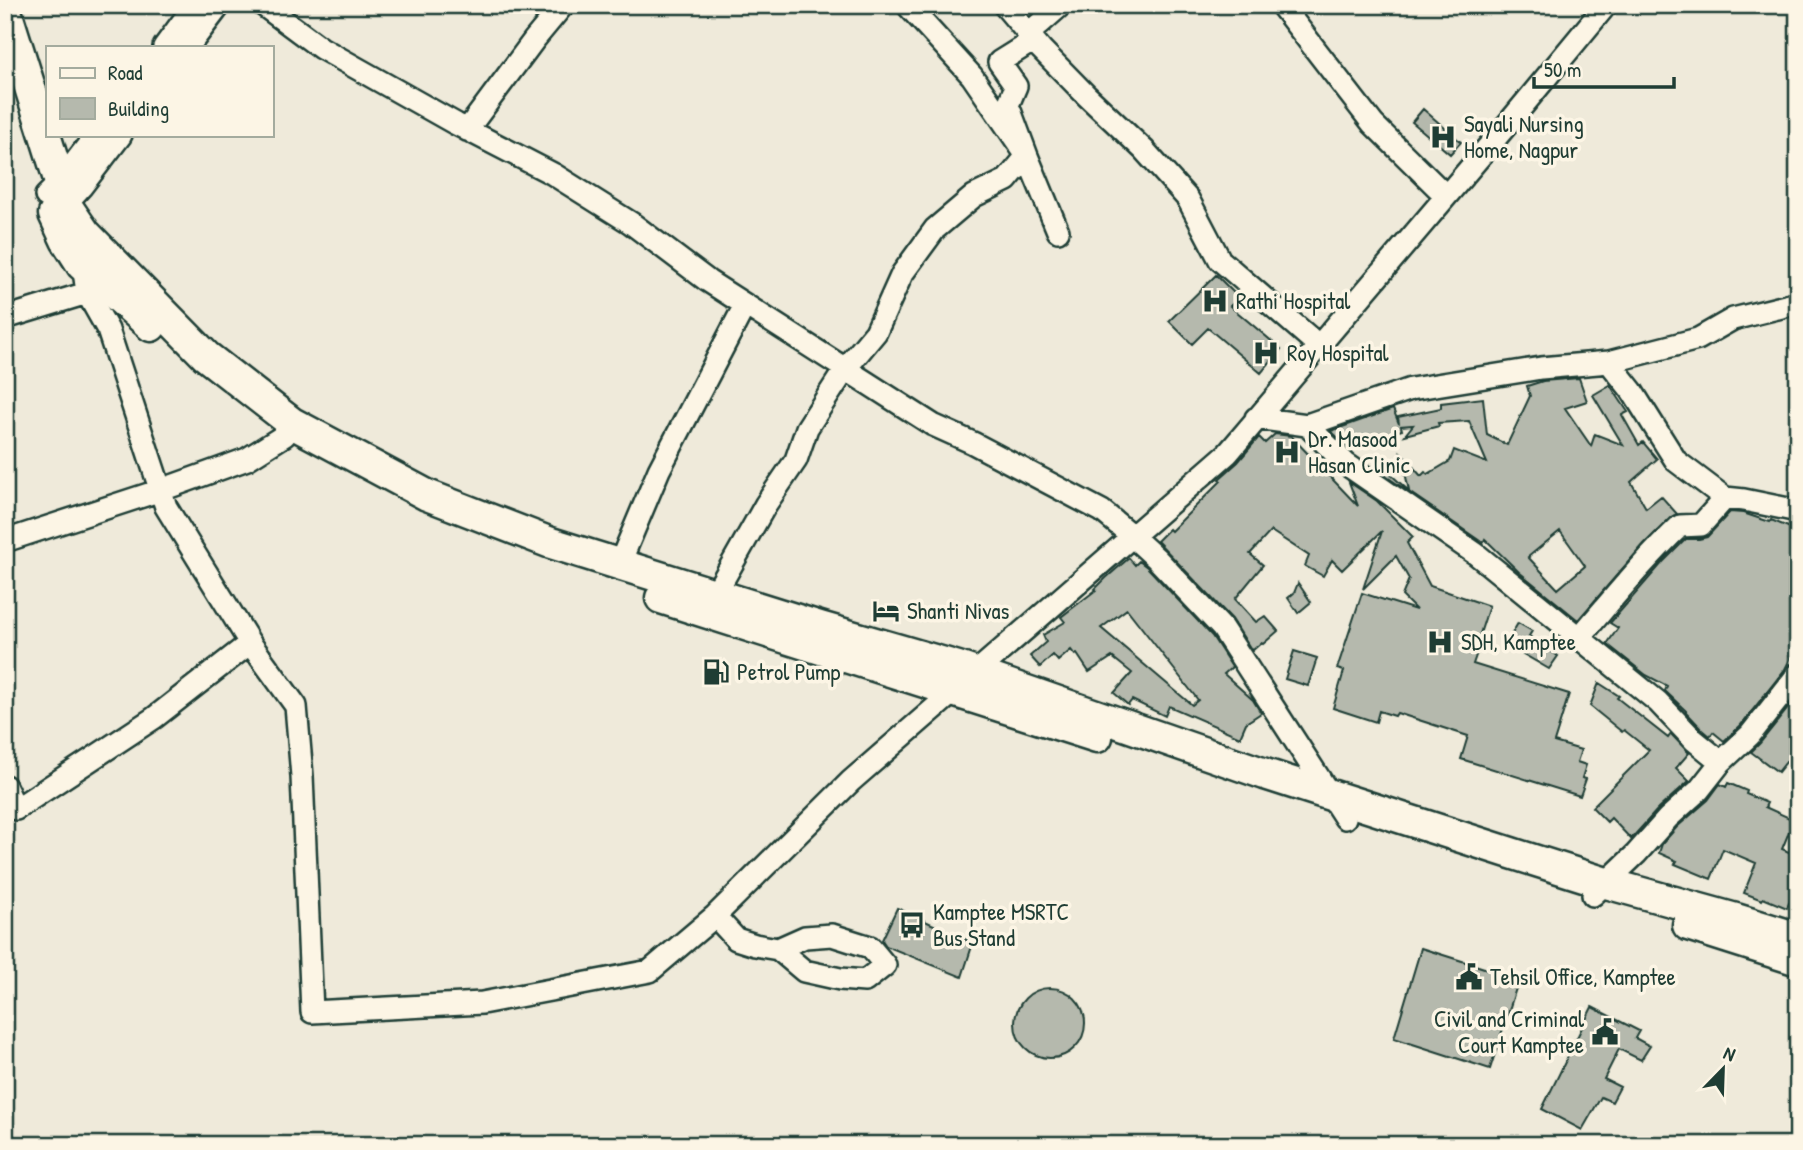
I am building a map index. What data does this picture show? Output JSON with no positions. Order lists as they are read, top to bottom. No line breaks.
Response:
{"places":{"hospital":["Sayali Nursing Home, Nagpur","Rathi Hospital","Roy Hospital","Dr. Masood Hasan Clinic","SDH, Kamptee"],"hotel":["Shanti Nivas"],"fuel station":["Petrol Pump"],"bus stop":["Kamptee MSRTC Bus Stand"],"public building":["Tehsil Office, Kamptee","Civil and Criminal Court Kamptee"]},"legend":["Road","Building"],"scale_bar":"50 m","north":"top right"}
